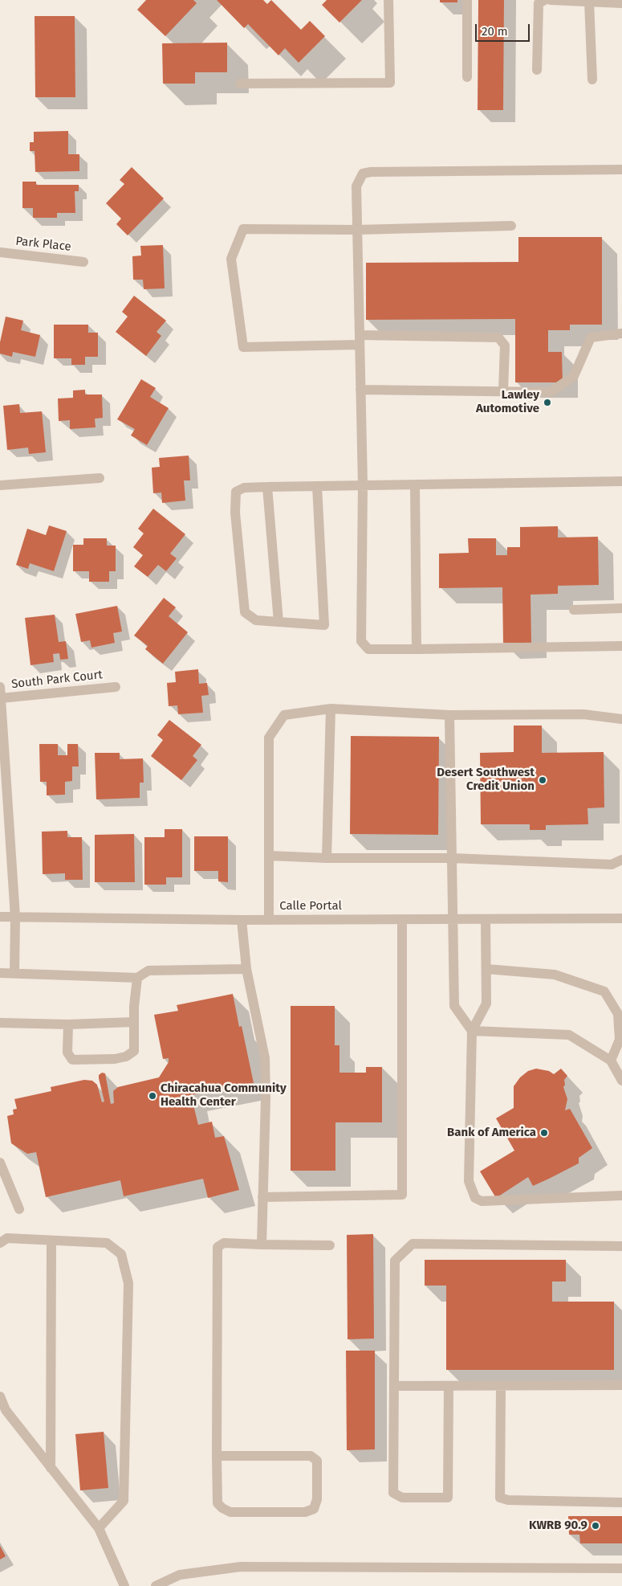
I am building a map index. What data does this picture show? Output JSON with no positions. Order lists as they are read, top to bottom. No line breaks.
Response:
{"streets":{"street":["Park Place","South Park Court","Calle Portal"]},"places":["Lawley Automotive","Desert Southwest Credit Union","Chiracahua Community Health Center","Bank of America","KWRB 90.9"],"scale_bar":"20 m"}
